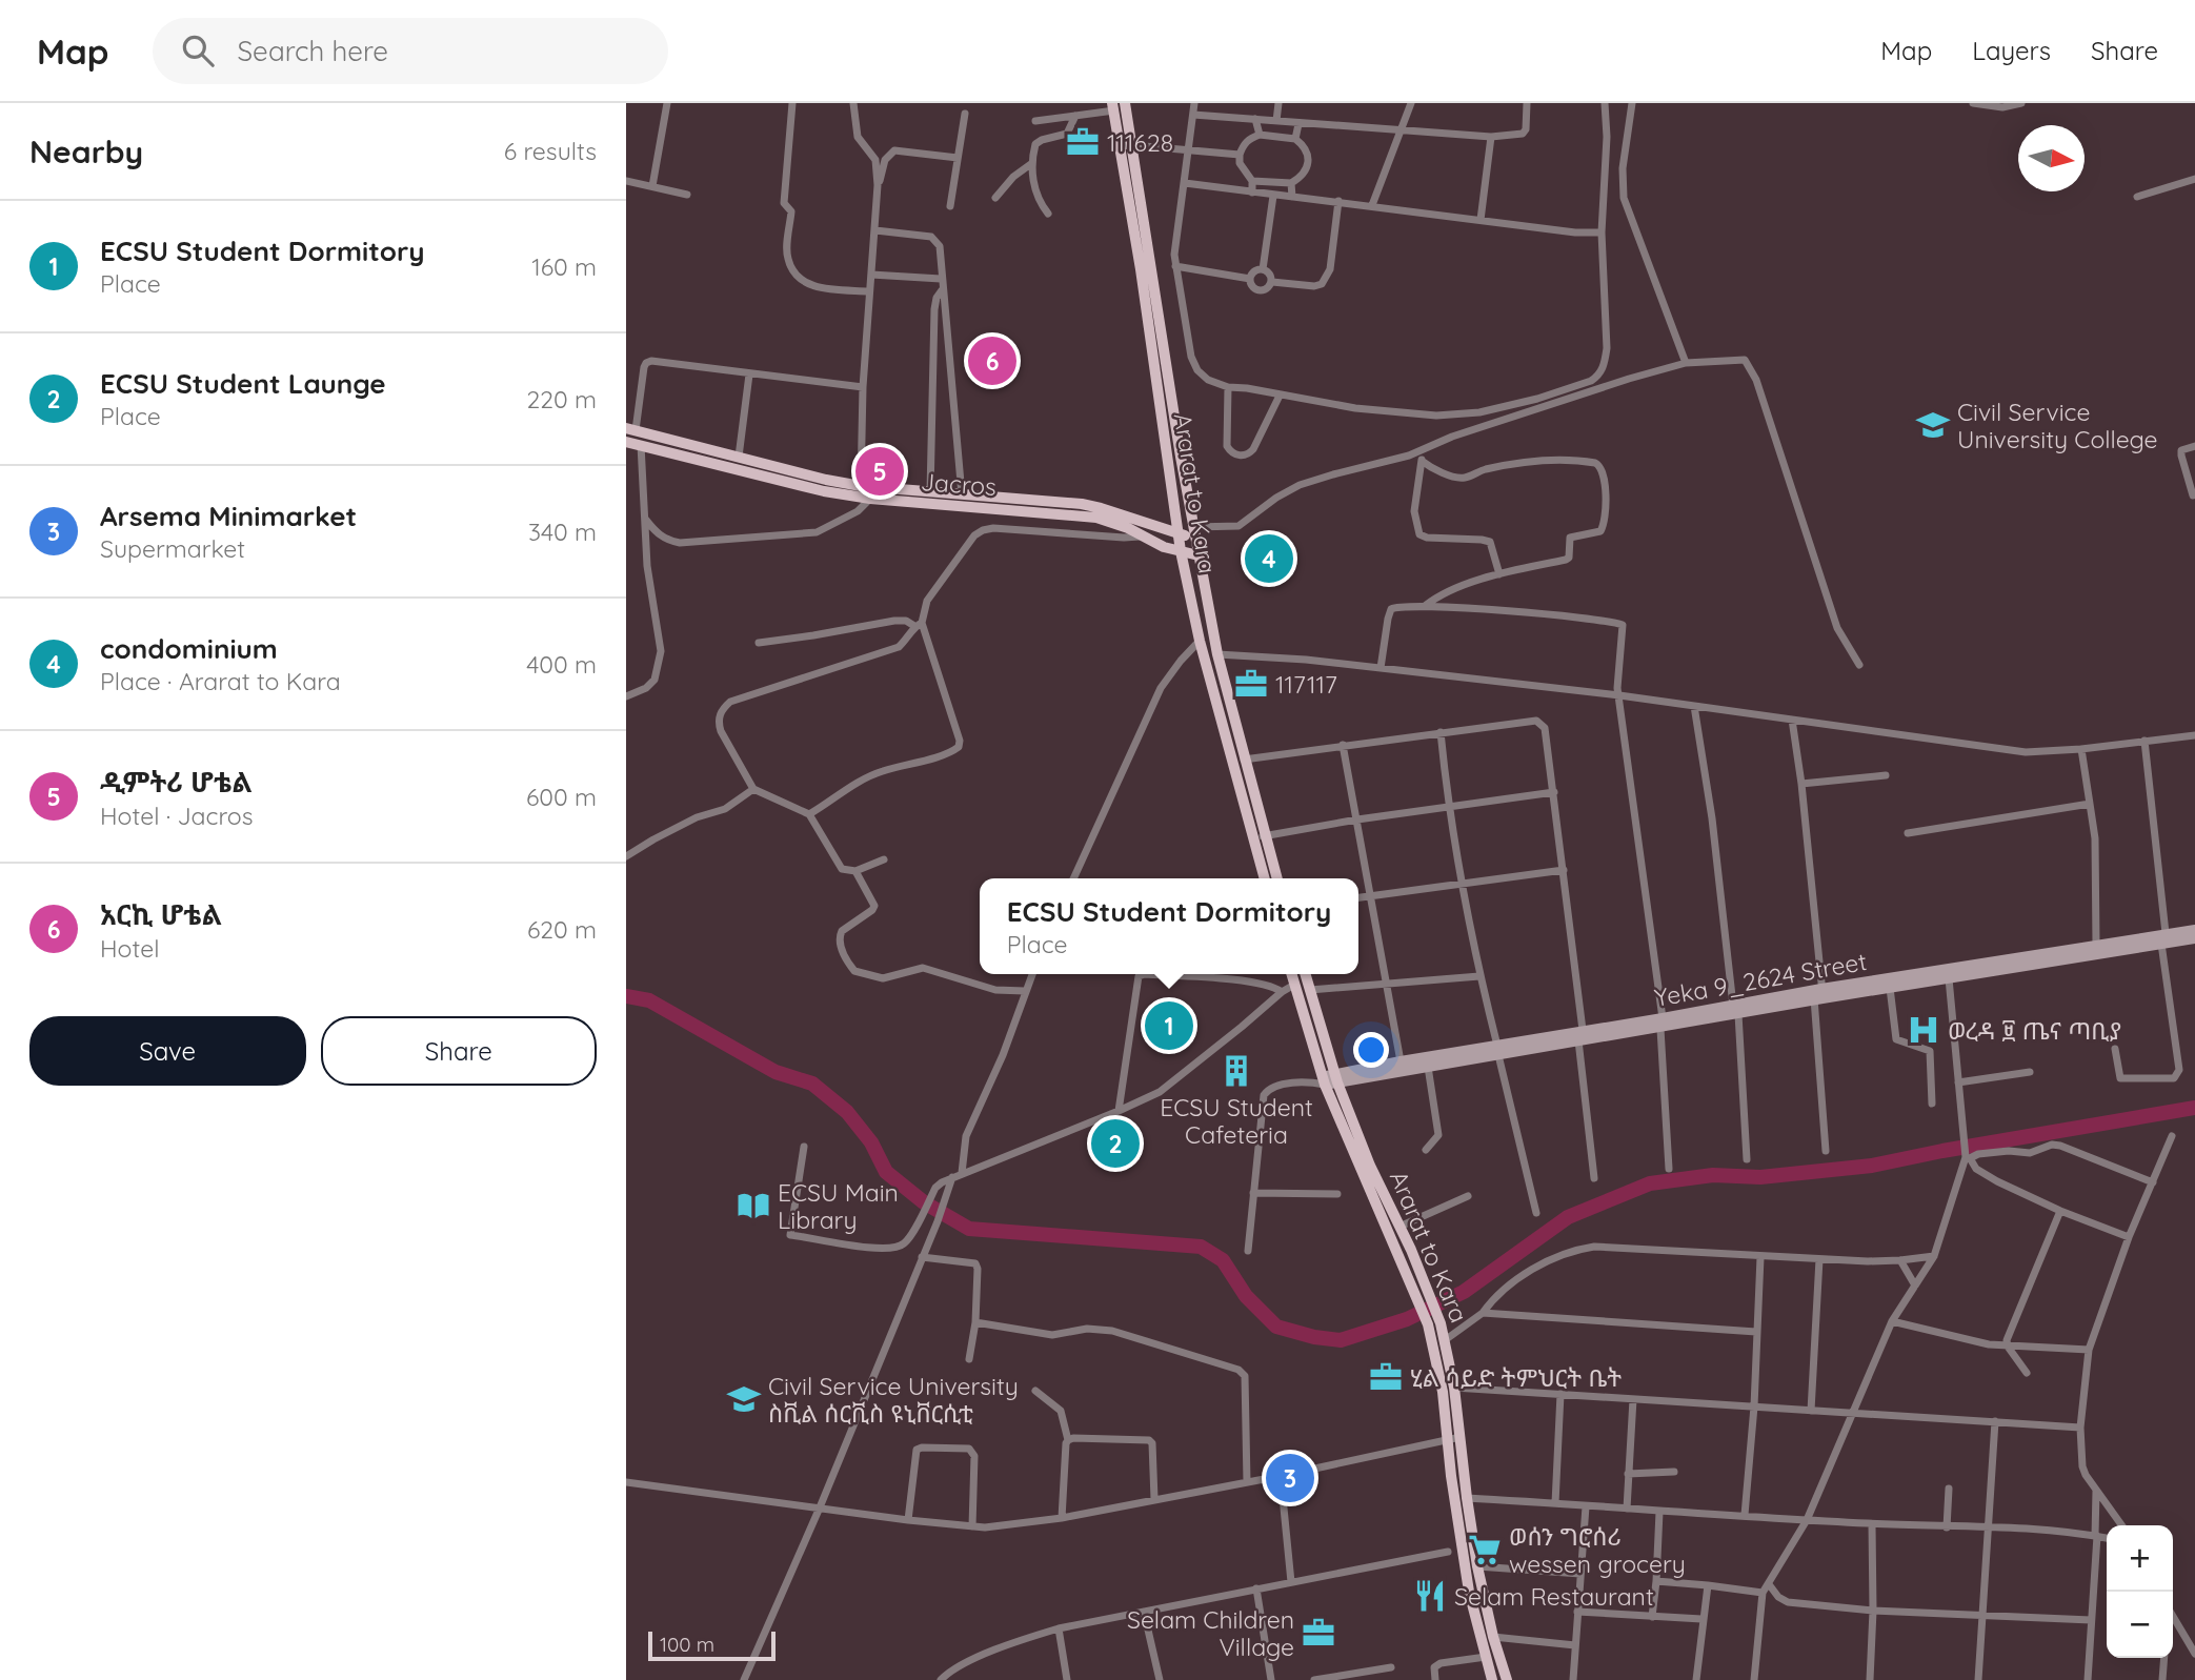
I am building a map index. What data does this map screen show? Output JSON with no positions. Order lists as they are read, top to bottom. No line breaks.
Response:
{"streets":{"main road":["Jacros","Ararat to Kara","Yeka 9_2624 Street"]},"crossings":[["Jacros","Ararat to Kara"],["Ararat to Kara","Yeka 9_2624 Street"]],"places":{"office":["111628","117117","ሂል ሳይድ ትምህርት ቤት","Selam Children Village"],"school or university":["Civil Service University College","Civil Service University ስቪል ሰርቪስ ዩኒቨርሲቲ"],"hospital":["ወረዳ ፱ ጤና ጣቢያ"],"building":["ECSU Student Cafeteria"],"library":["ECSU Main Library"],"supermarket":["ወሰን ግሮሰሪ wessen grocery"],"restaurant":["Selam Restaurant"]},"scale_bar":"100 m","north":"right","page":{"header":"Map","search":"Search here","nav":["Map","Layers","Share"],"heading":["Nearby","6 results"],"list":[{"mark":"1","name":"ECSU Student Dormitory","note":"Place","value":"160 m"},{"mark":"2","name":"ECSU Student Launge","note":"Place","value":"220 m"},{"mark":"3","name":"Arsema Minimarket","note":"Supermarket","value":"340 m"},{"mark":"4","name":"condominium","note":"Place · Ararat to Kara","value":"400 m"},{"mark":"5","name":"ዲምትሪ ሆቴል","note":"Hotel · Jacros","value":"600 m"},{"mark":"6","name":"አርኪ ሆቴል","note":"Hotel","value":"620 m"}],"pins":["6","5","4","1","2","3"],"popup":["ECSU Student Dormitory","Place"],"buttons":["Save","Share"],"map_buttons":["+","−"],"scale":"100 m"}}
